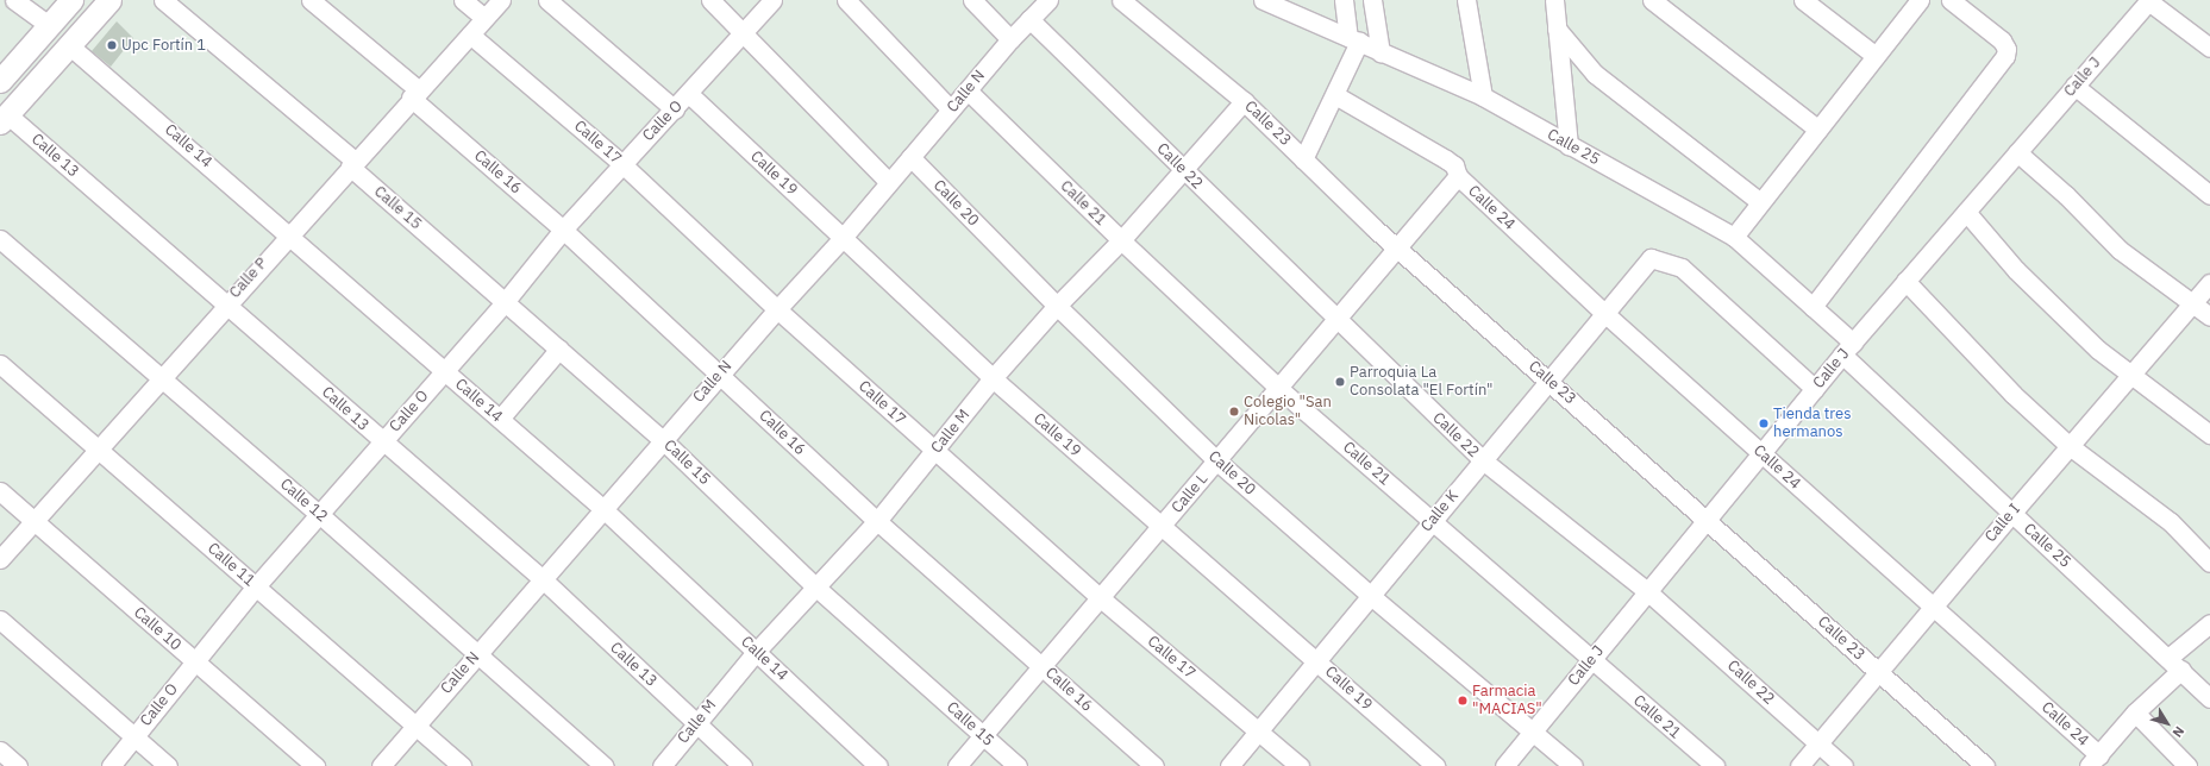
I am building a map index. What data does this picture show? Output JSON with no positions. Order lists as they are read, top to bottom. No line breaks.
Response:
{"streets":{"street":["Calle J","Calle N","Calle O","Calle 23","Calle 17","Calle 14","Calle 25","Calle 13","Calle 22","Calle 16","Calle 19","Calle 20","Calle 21","Calle 15","Calle 24","Calle P","Calle M","Calle L","Calle 12","Calle K","Calle I","Calle 11","Calle 10"]},"crossings":[["Calle J","Calle 23"],["Calle J","Calle 25"],["Calle J","Calle 22"],["Calle J","Calle 20"],["Calle J","Calle 21"],["Calle J","Calle 24"],["Calle J","Calle K"],["Calle N","Calle 17"],["Calle N","Calle 14"],["Calle N","Calle 13"],["Calle N","Calle 22"],["Calle N","Calle 16"],["Calle N","Calle 19"],["Calle N","Calle 20"],["Calle N","Calle 21"],["Calle N","Calle 15"],["Calle N","Calle 12"],["Calle N","Calle 11"],["Calle O","Calle 17"],["Calle O","Calle 14"],["Calle O","Calle 13"],["Calle O","Calle 16"],["Calle O","Calle 19"],["Calle O","Calle 15"],["Calle O","Calle 12"],["Calle O","Calle 11"],["Calle O","Calle 10"],["Calle 23","Calle M"],["Calle 23","Calle L"],["Calle 23","Calle K"],["Calle 23","Calle I"],["Calle 17","Calle P"],["Calle 17","Calle M"],["Calle 17","Calle L"],["Calle 17","Calle K"],["Calle 14","Calle P"],["Calle 14","Calle M"],["Calle 25","Calle I"],["Calle 13","Calle P"],["Calle 13","Calle M"],["Calle 22","Calle M"],["Calle 22","Calle L"],["Calle 22","Calle K"],["Calle 22","Calle I"],["Calle 16","Calle P"],["Calle 16","Calle M"],["Calle 16","Calle L"],["Calle 19","Calle M"],["Calle 19","Calle L"],["Calle 19","Calle K"],["Calle 20","Calle M"],["Calle 20","Calle L"],["Calle 20","Calle K"],["Calle 21","Calle M"],["Calle 21","Calle L"],["Calle 21","Calle K"],["Calle 15","Calle P"],["Calle 15","Calle M"],["Calle 15","Calle L"],["Calle 24","Calle L"],["Calle 24","Calle K"],["Calle 24","Calle I"],["Calle P","Calle 12"],["Calle P","Calle 11"],["Calle P","Calle 10"]],"places":["Upc Fortín 1","Parroquia La Consolata \"El Fortín\"","Colegio \"San Nicolas\"","Tienda tres hermanos","Farmacia \"MACIAS\""],"north":"bottom right"}
